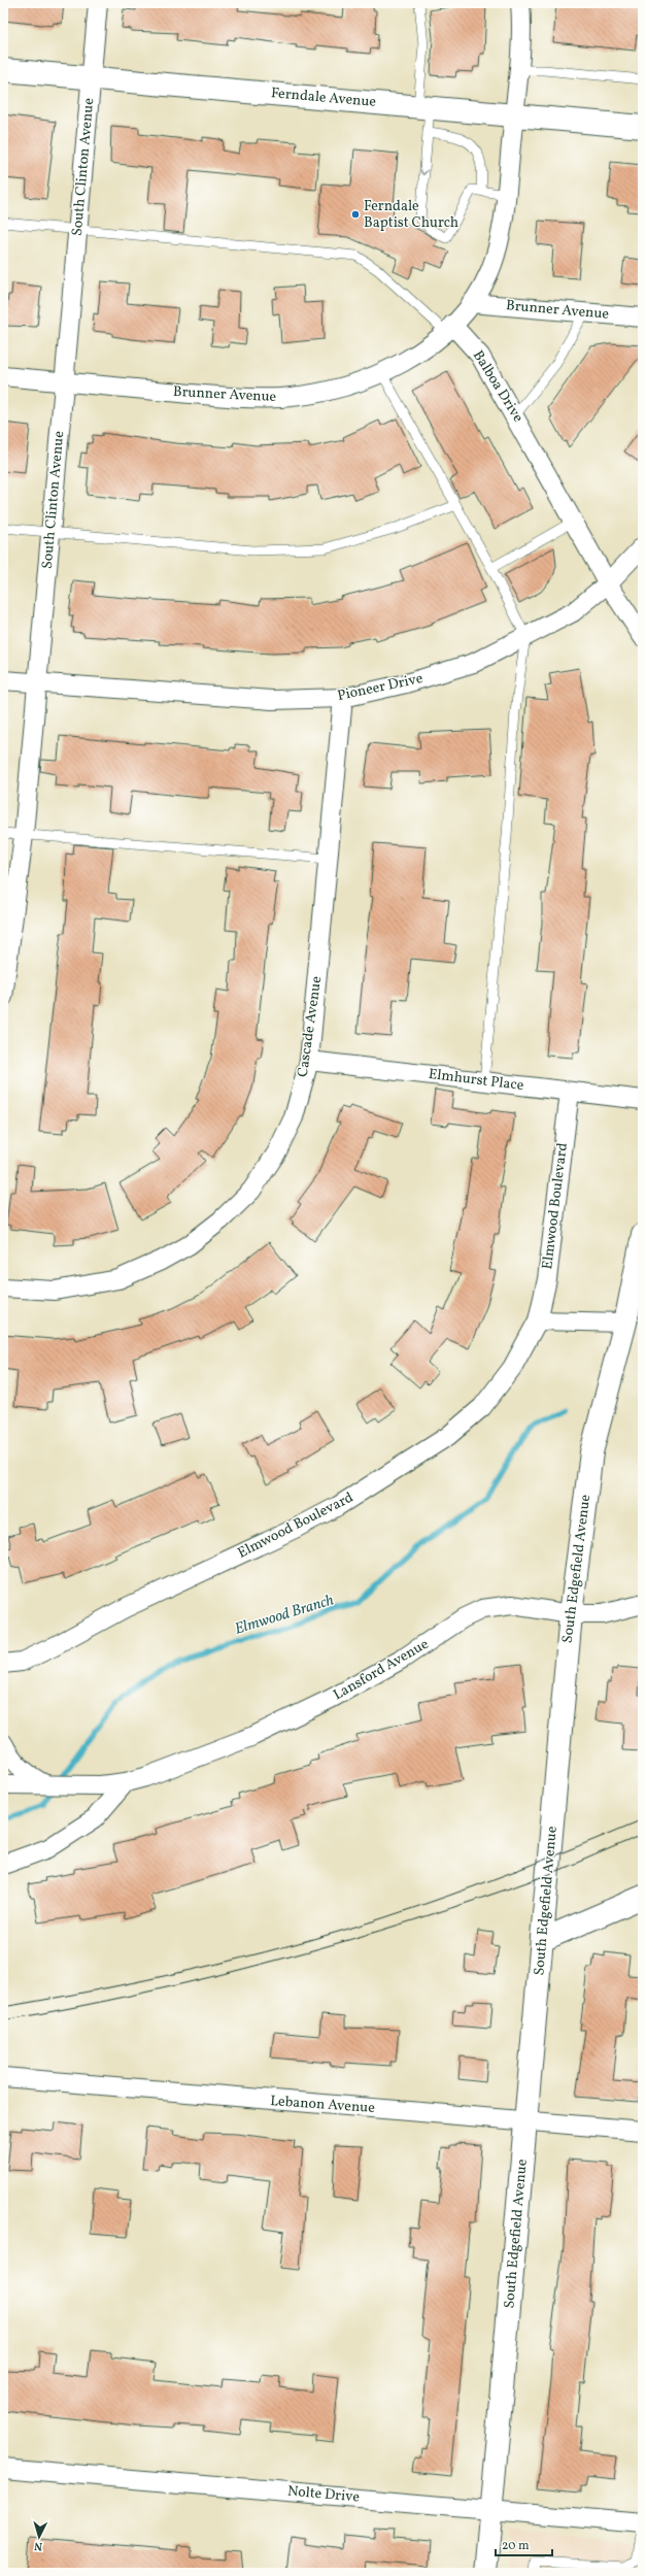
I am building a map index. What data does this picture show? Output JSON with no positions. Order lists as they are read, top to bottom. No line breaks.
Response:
{"streets":{"street":["Ferndale Avenue","South Clinton Avenue","Brunner Avenue","Balboa Drive","Pioneer Drive","Cascade Avenue","Elmhurst Place","Elmwood Boulevard","South Edgefield Avenue","Lansford Avenue","Lebanon Avenue","Nolte Drive"]},"crossings":[["Ferndale Avenue","South Clinton Avenue"],["South Clinton Avenue","Brunner Avenue"],["South Clinton Avenue","Pioneer Drive"],["Brunner Avenue","Balboa Drive"],["Balboa Drive","Pioneer Drive"],["Pioneer Drive","Cascade Avenue"],["Cascade Avenue","Elmhurst Place"],["Elmhurst Place","Elmwood Boulevard"],["South Edgefield Avenue","Lansford Avenue"],["South Edgefield Avenue","Lebanon Avenue"],["South Edgefield Avenue","Nolte Drive"]],"water":["Elmwood Branch"],"places":["Ferndale Baptist Church"],"scale_bar":"20 m","north":"bottom"}
